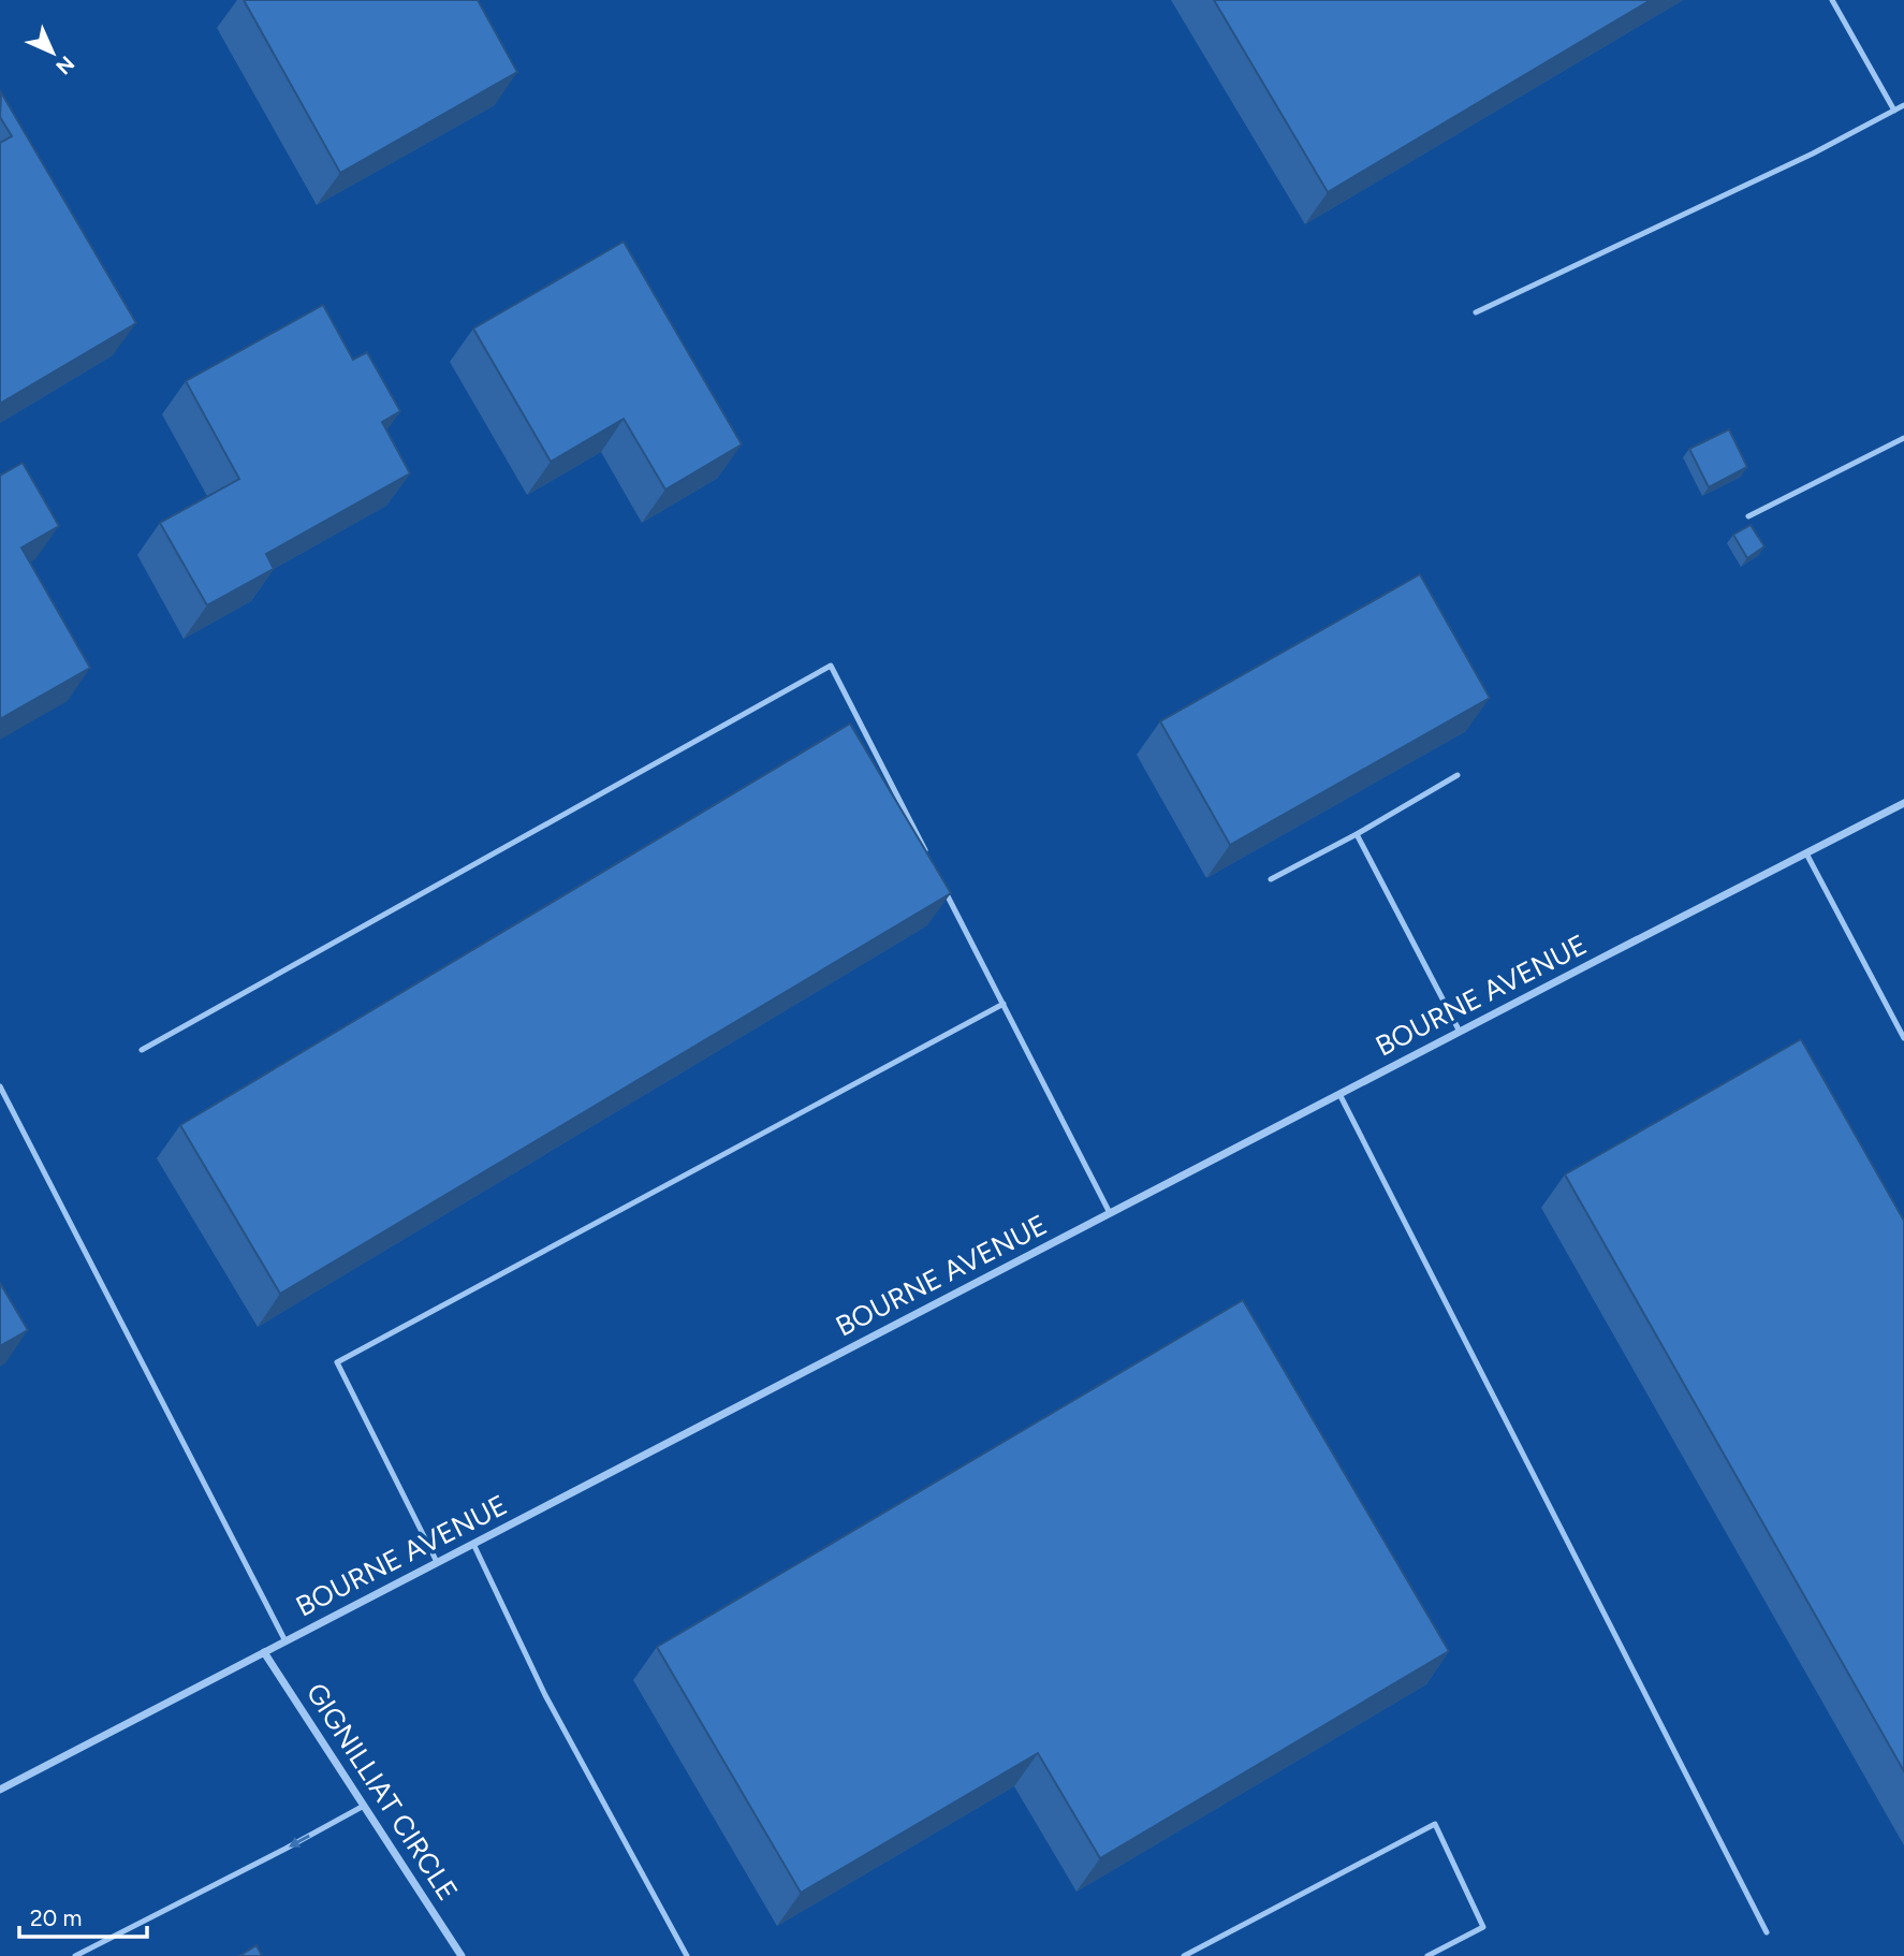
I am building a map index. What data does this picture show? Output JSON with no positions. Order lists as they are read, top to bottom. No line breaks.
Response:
{"streets":{"street":["BOURNE AVENUE","GIGNILLIAT CIRCLE"]},"crossings":[["BOURNE AVENUE","GIGNILLIAT CIRCLE"]],"scale_bar":"20 m","north":"bottom right"}
